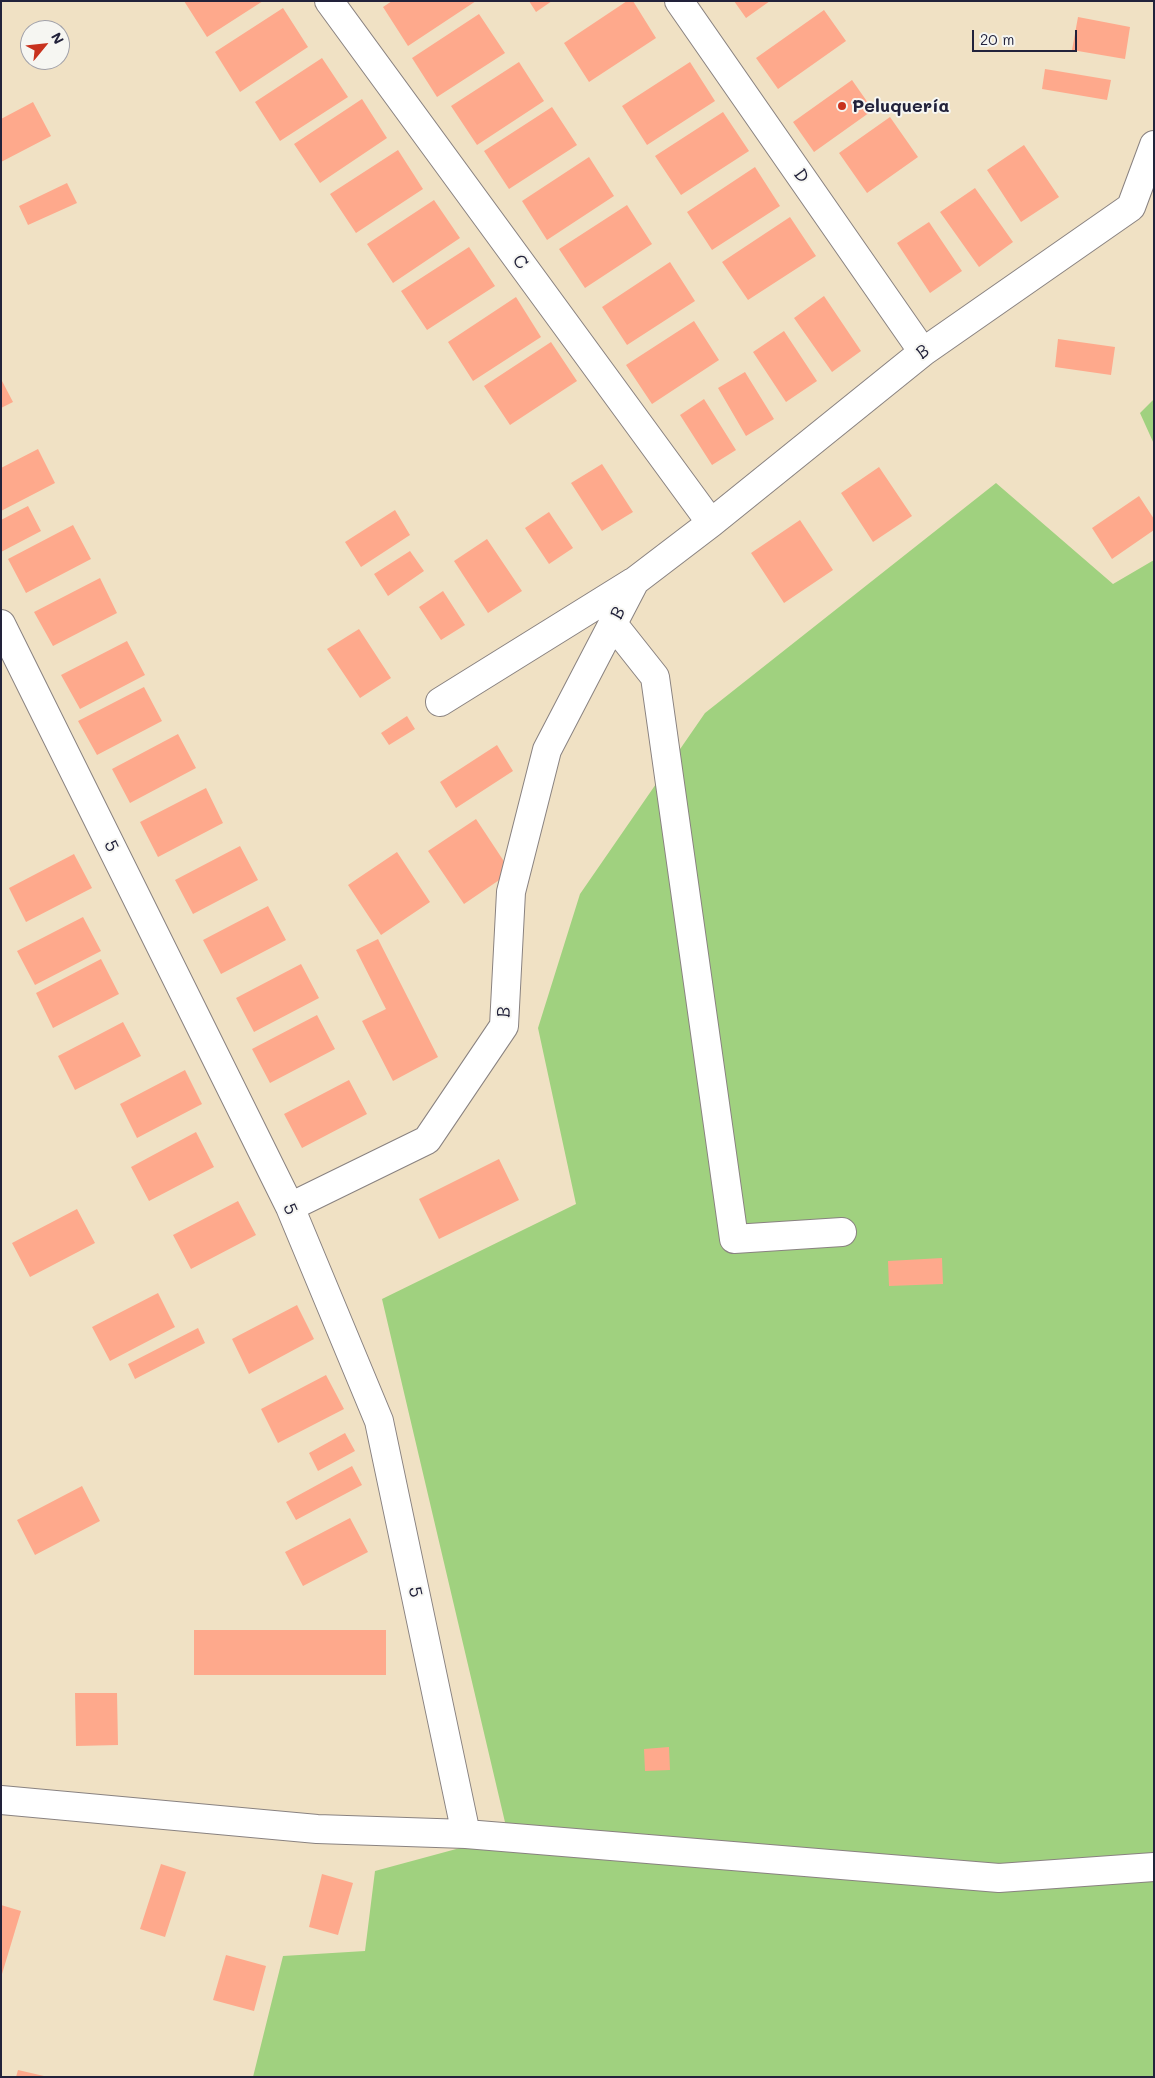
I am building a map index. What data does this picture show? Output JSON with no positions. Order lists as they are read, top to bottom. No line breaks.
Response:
{"streets":{"street":["D","C","B","5"]},"crossings":[["D","B"],["C","B"],["B","5"]],"places":["Peluquería"],"scale_bar":"20 m","north":"top right"}
